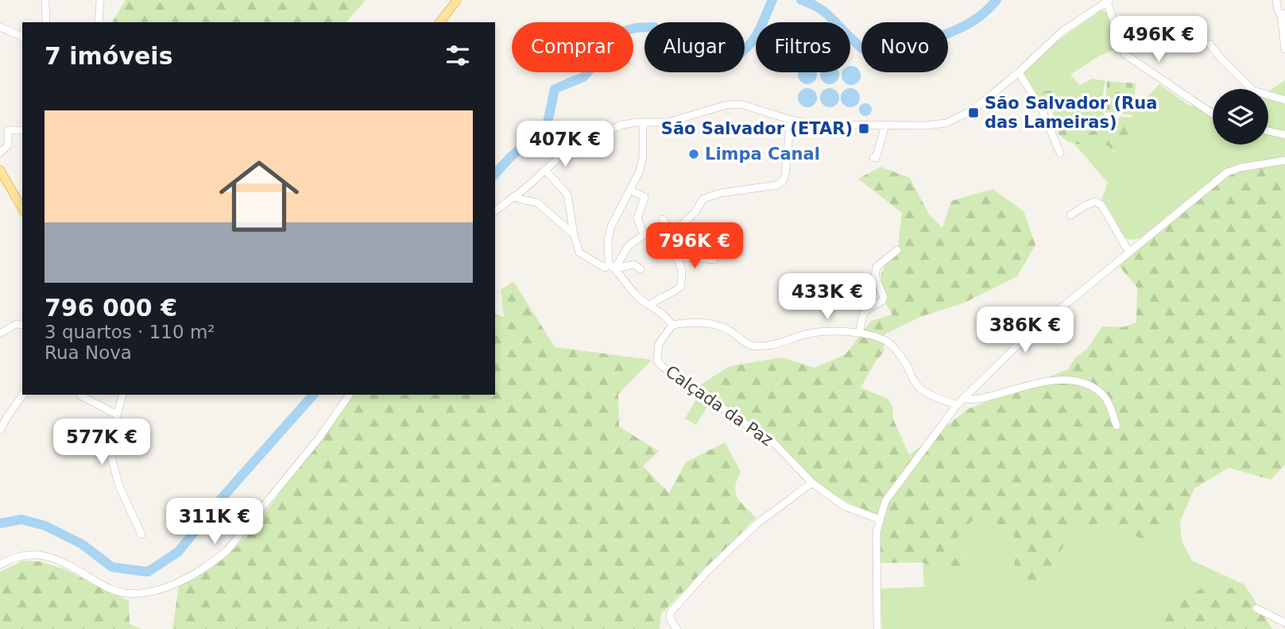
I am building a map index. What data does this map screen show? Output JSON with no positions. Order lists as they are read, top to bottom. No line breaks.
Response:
{"streets":{"street":["Calçada da Paz"]},"places":{"transit":["São Salvador (Rua das Lameiras)","São Salvador (ETAR)"],"other":["Limpa Canal"]},"page":{"price":["496K €","407K €","796K €","433K €","386K €","577K €","311K €"],"chip":["Comprar","Alugar","Filtros","Novo"],"heading":"7 imóveis","list":[{"name":"796 000 €","note":"3 quartos · 110 m² · Rua Nova"}]}}
